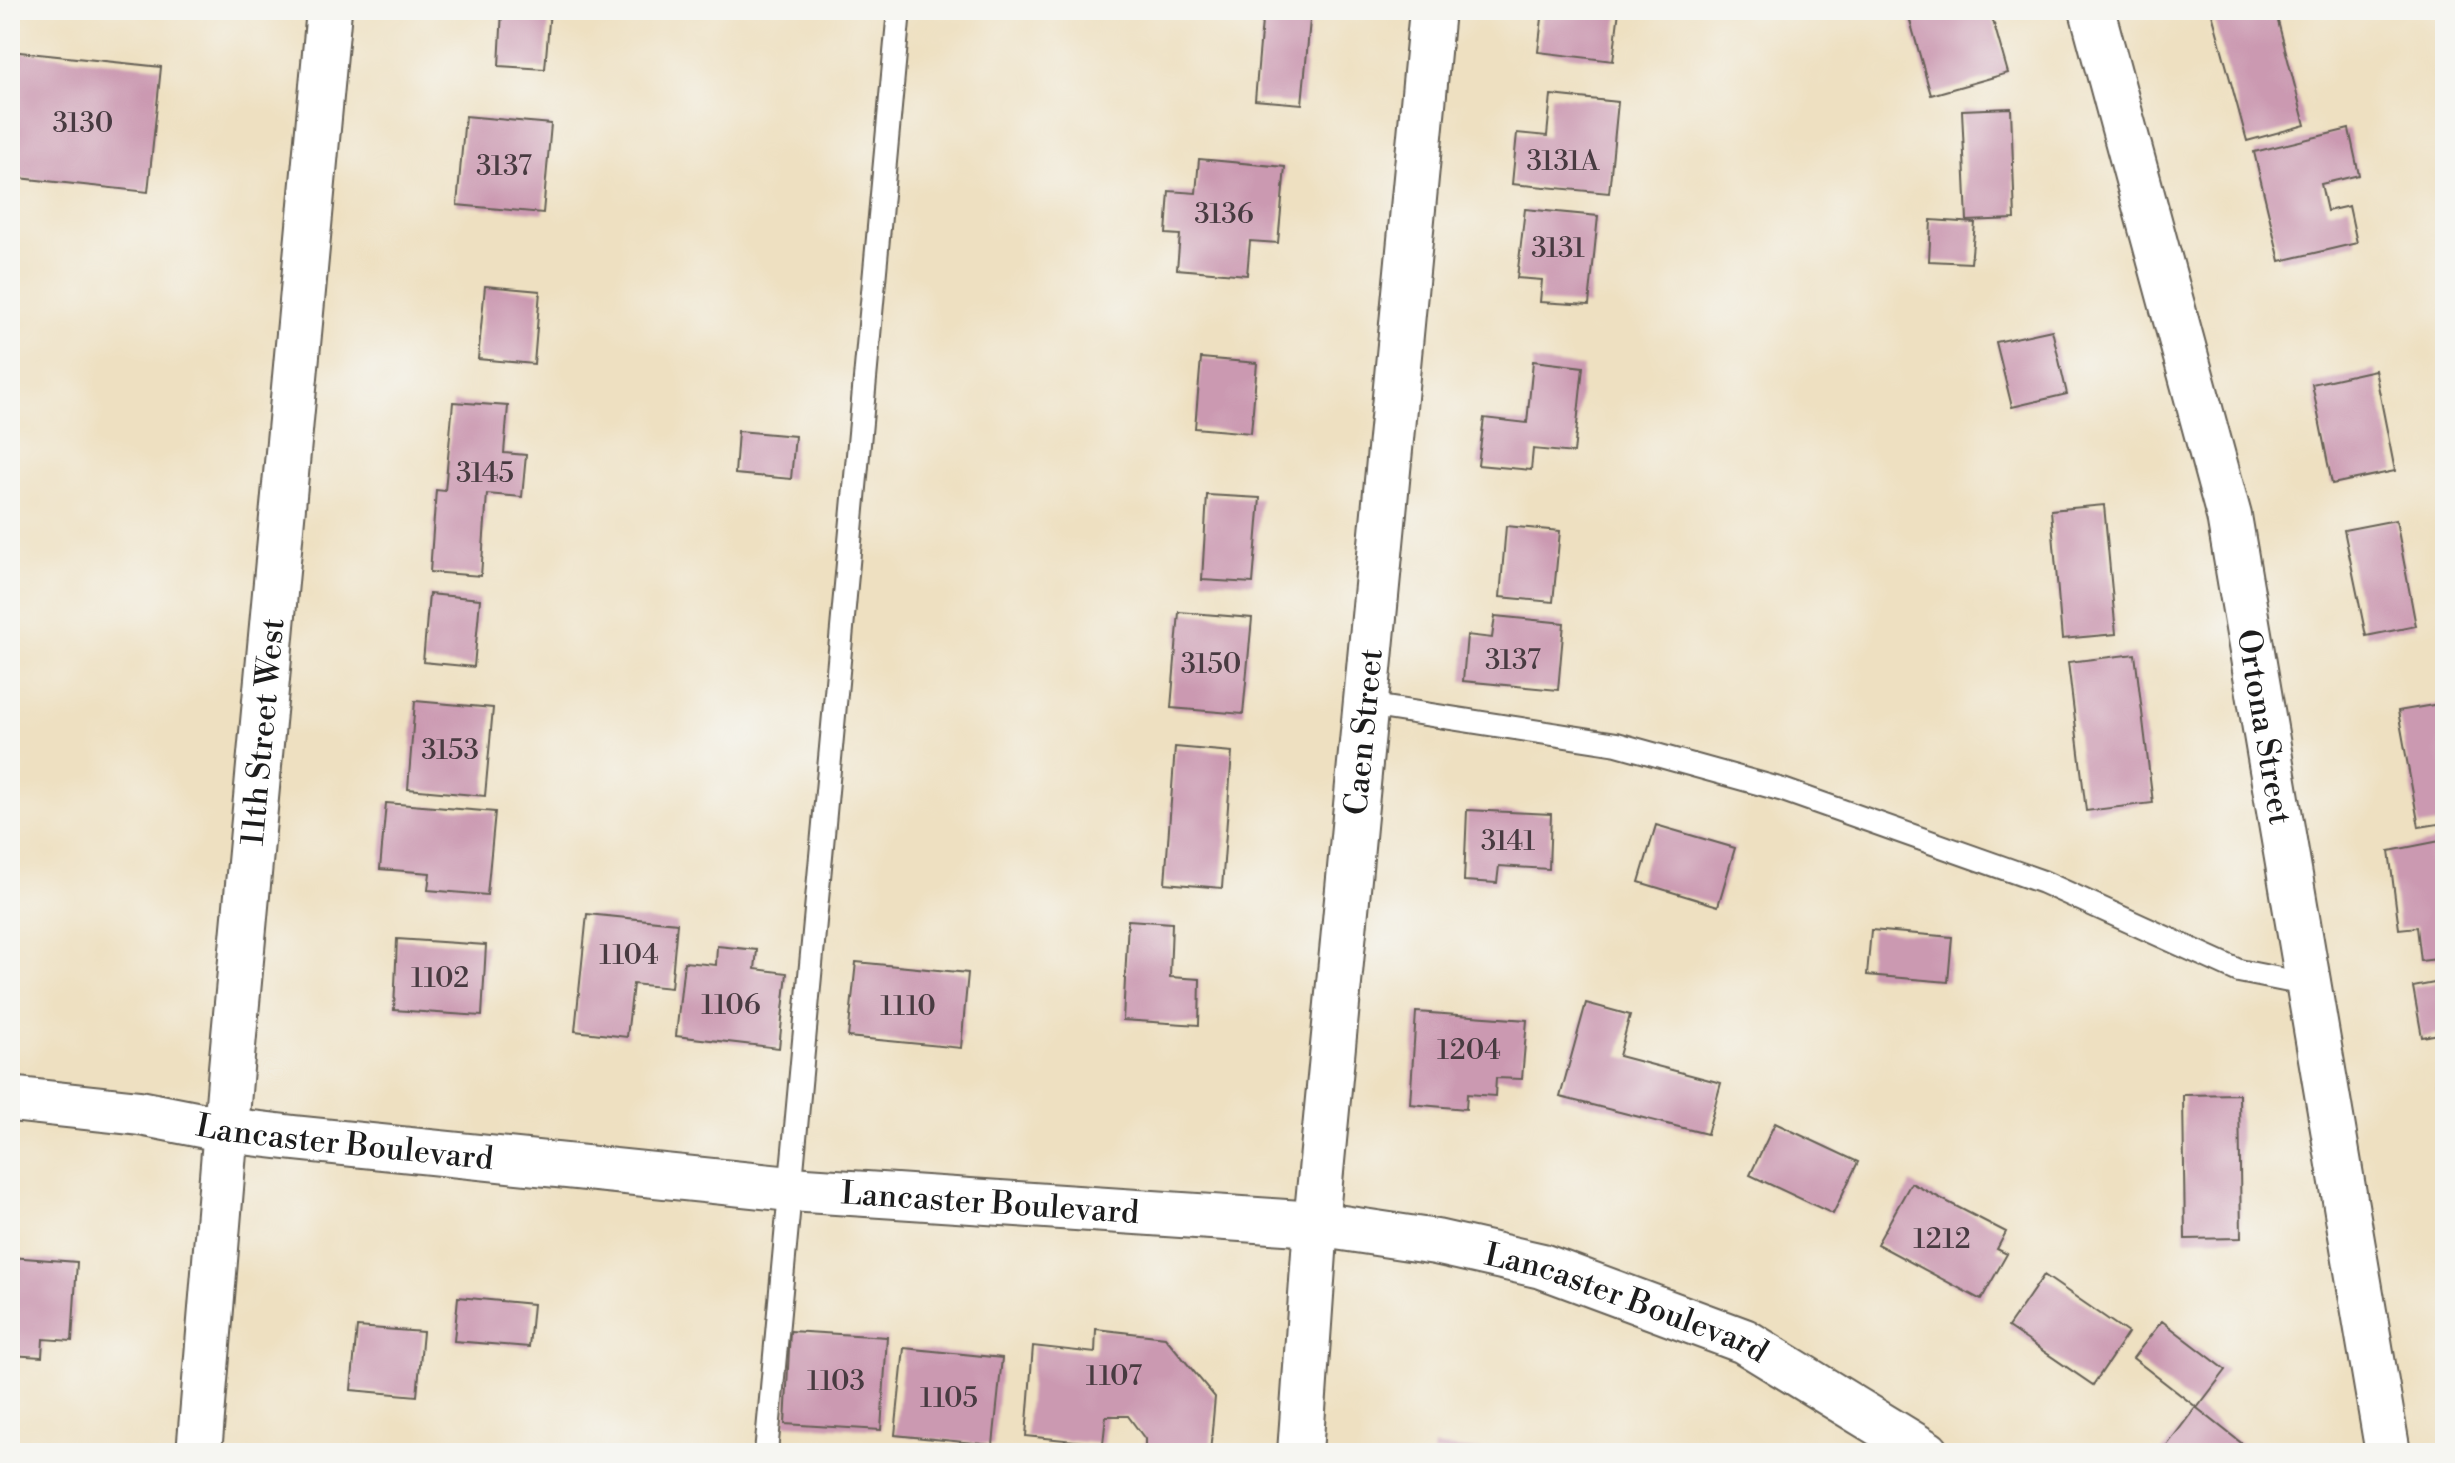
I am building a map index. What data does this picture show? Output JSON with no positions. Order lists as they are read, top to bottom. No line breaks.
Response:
{"streets":{"street":["Ortona Street","11th Street West","Caen Street","Lancaster Boulevard"]},"crossings":[["11th Street West","Lancaster Boulevard"],["Caen Street","Lancaster Boulevard"]],"house_numbers":["3130","3131A","3137","3136","3131","3145","3137","3150","3153","3141","1104","1102","1106","1110","1204","1212","1107","1103","1105"]}
